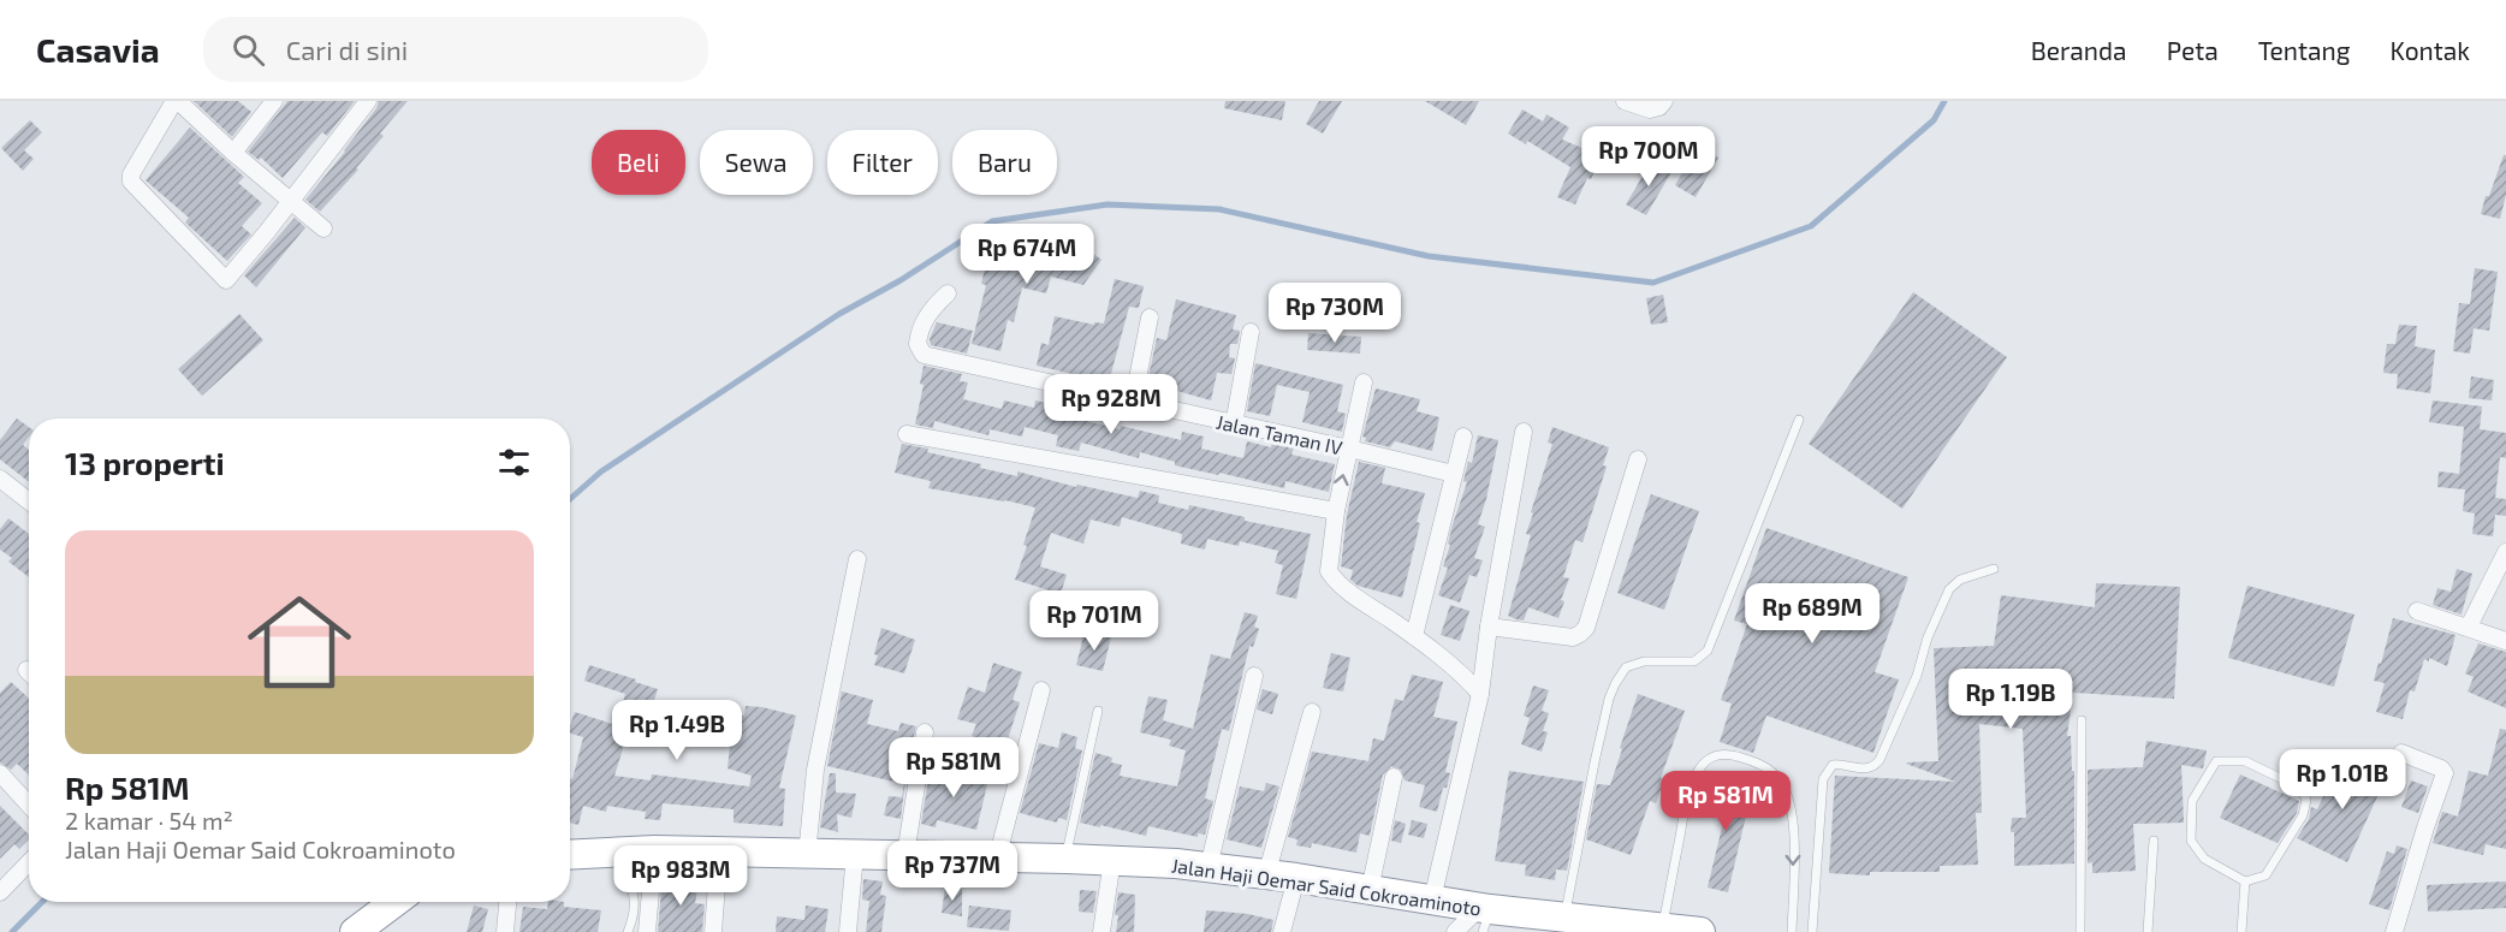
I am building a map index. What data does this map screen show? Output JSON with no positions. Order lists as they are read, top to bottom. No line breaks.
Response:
{"streets":{"highway":["Jalan Haji Oemar Said Cokroaminoto"],"street":["Jalan Taman IV"]},"page":{"header":"Casavia","search":"Cari di sini","nav":["Beranda","Peta","Tentang","Kontak"],"price":["Rp 700M","Rp 674M","Rp 730M","Rp 928M","Rp 689M","Rp 701M","Rp 1.19B","Rp 1.49B","Rp 581M","Rp 1.01B","Rp 581M","Rp 737M","Rp 983M"],"chip":["Beli","Sewa","Filter","Baru"],"heading":"13 properti","list":[{"name":"Rp 581M","note":"2 kamar · 54 m² · Jalan Haji Oemar Said Cokroaminoto"}]}}
